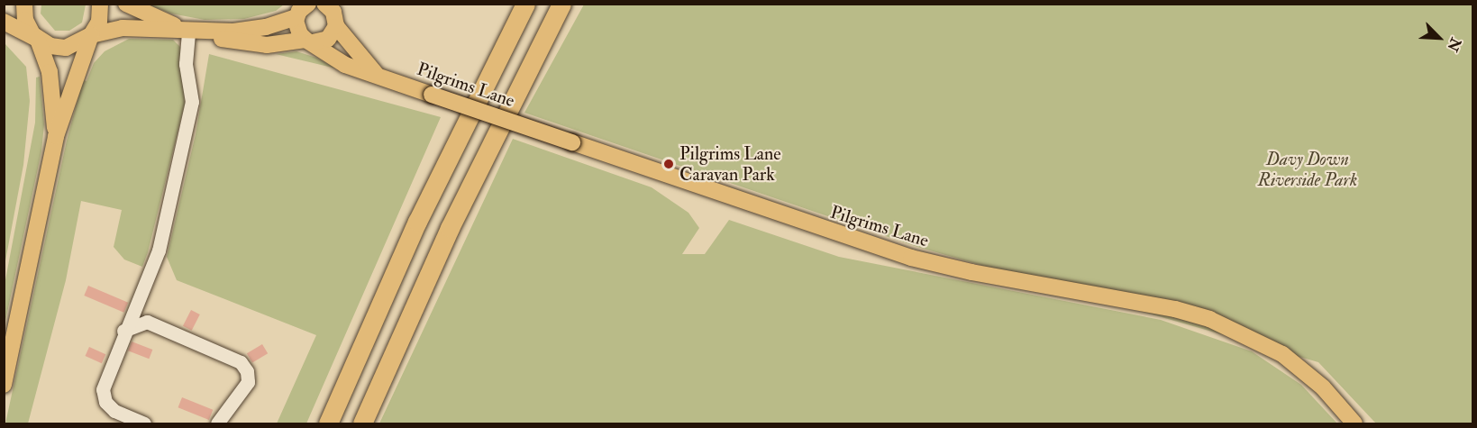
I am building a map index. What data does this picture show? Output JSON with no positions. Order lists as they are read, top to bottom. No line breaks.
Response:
{"streets":{"main road":["Pilgrims Lane"]},"parks":["Davy Down Riverside Park"],"places":["Pilgrims Lane Caravan Park"],"north":"bottom right"}
